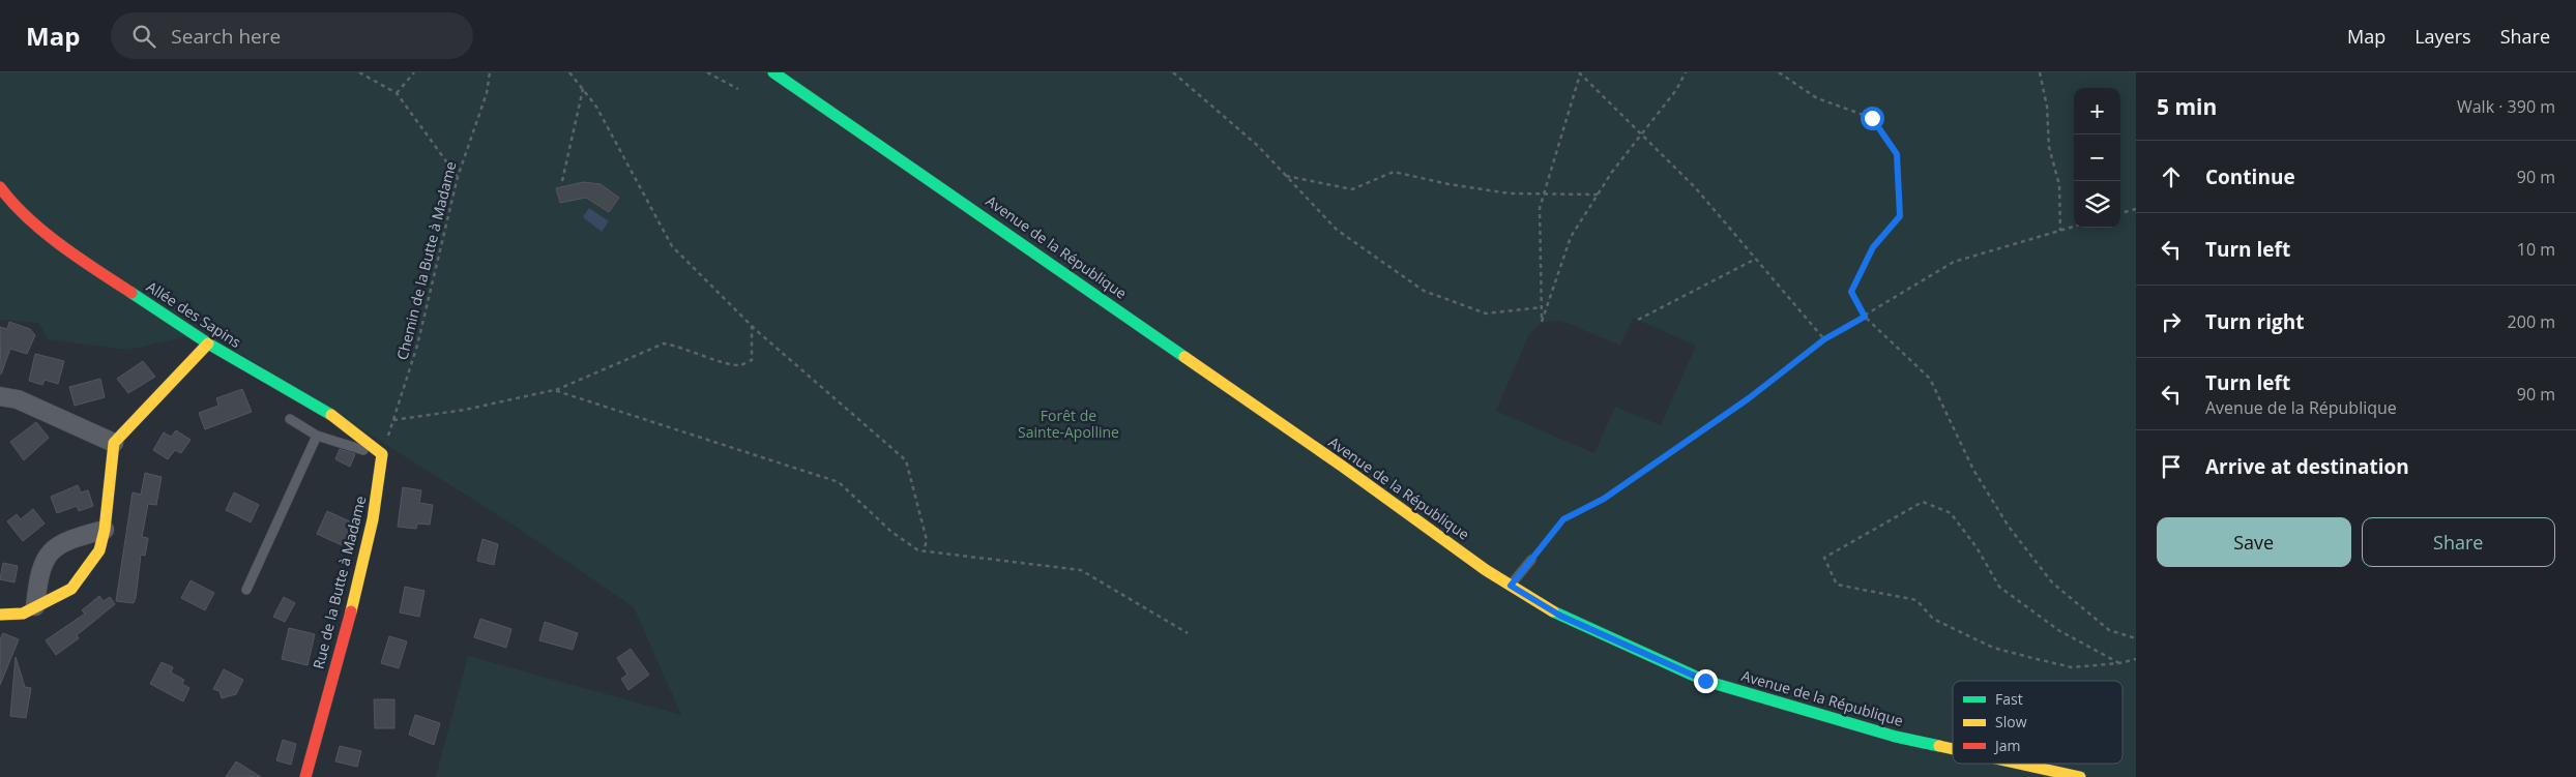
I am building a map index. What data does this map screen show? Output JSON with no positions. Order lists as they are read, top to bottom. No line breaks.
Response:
{"streets":{"main road":["Avenue de la République","Allée des Sapins","Rue de la Butte à Madame"],"path":["Chemin de la Butte à Madame"]},"crossings":[["Chemin de la Butte à Madame","Allée des Sapins"],["Chemin de la Butte à Madame","Rue de la Butte à Madame"],["Allée des Sapins","Rue de la Butte à Madame"]],"parks":["Forêt de Sainte-Apolline"],"legend":["Fast","Slow","Jam"],"page":{"header":"Map","search":"Search here","nav":["Map","Layers","Share"],"heading":["5 min","Walk · 390 m"],"map_buttons":["+","−"],"list":[["Continue","90 m"],["Turn left","10 m"],["Turn right","200 m"],["Turn left","Avenue de la République","90 m"],"Arrive at destination"],"buttons":["Save","Share"]}}
